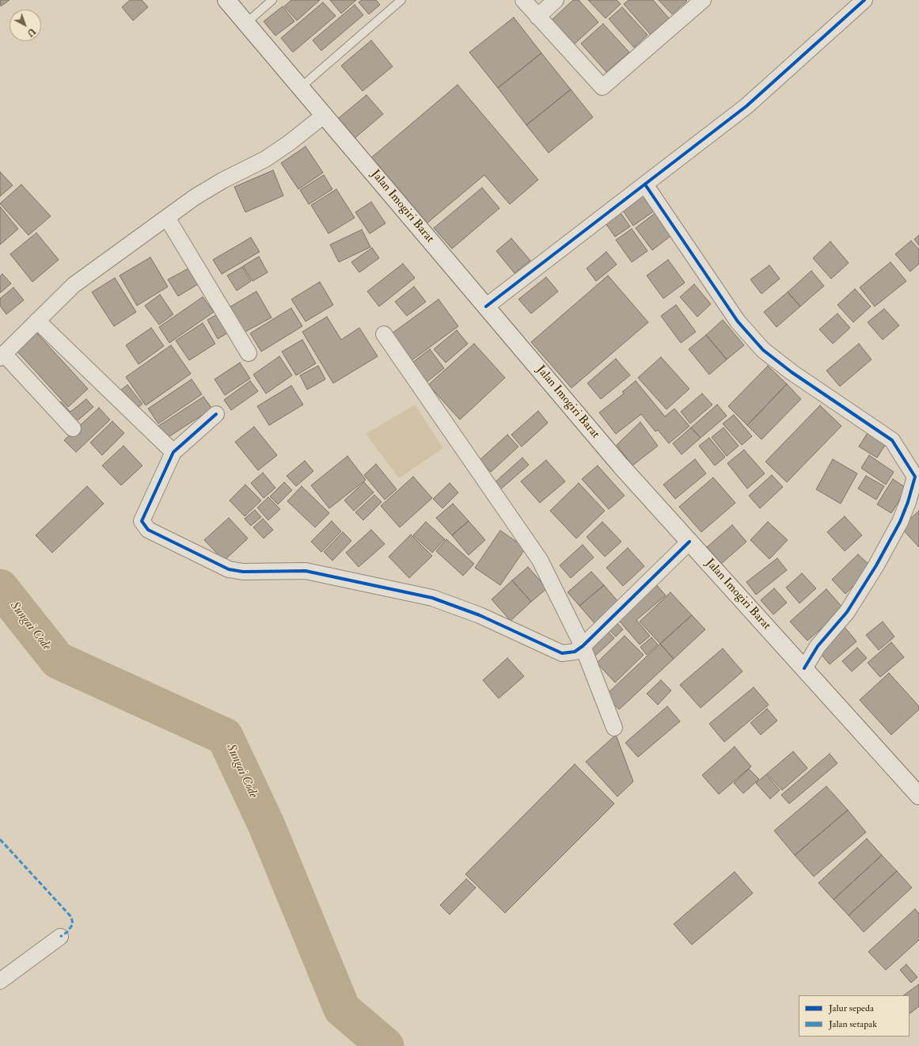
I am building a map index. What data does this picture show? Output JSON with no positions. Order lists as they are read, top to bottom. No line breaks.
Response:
{"streets":{"main road":["Jalan Imogiri Barat"]},"water":["Sungai Code"],"legend":["Jalur sepeda","Jalan setapak"],"north":"bottom right"}
